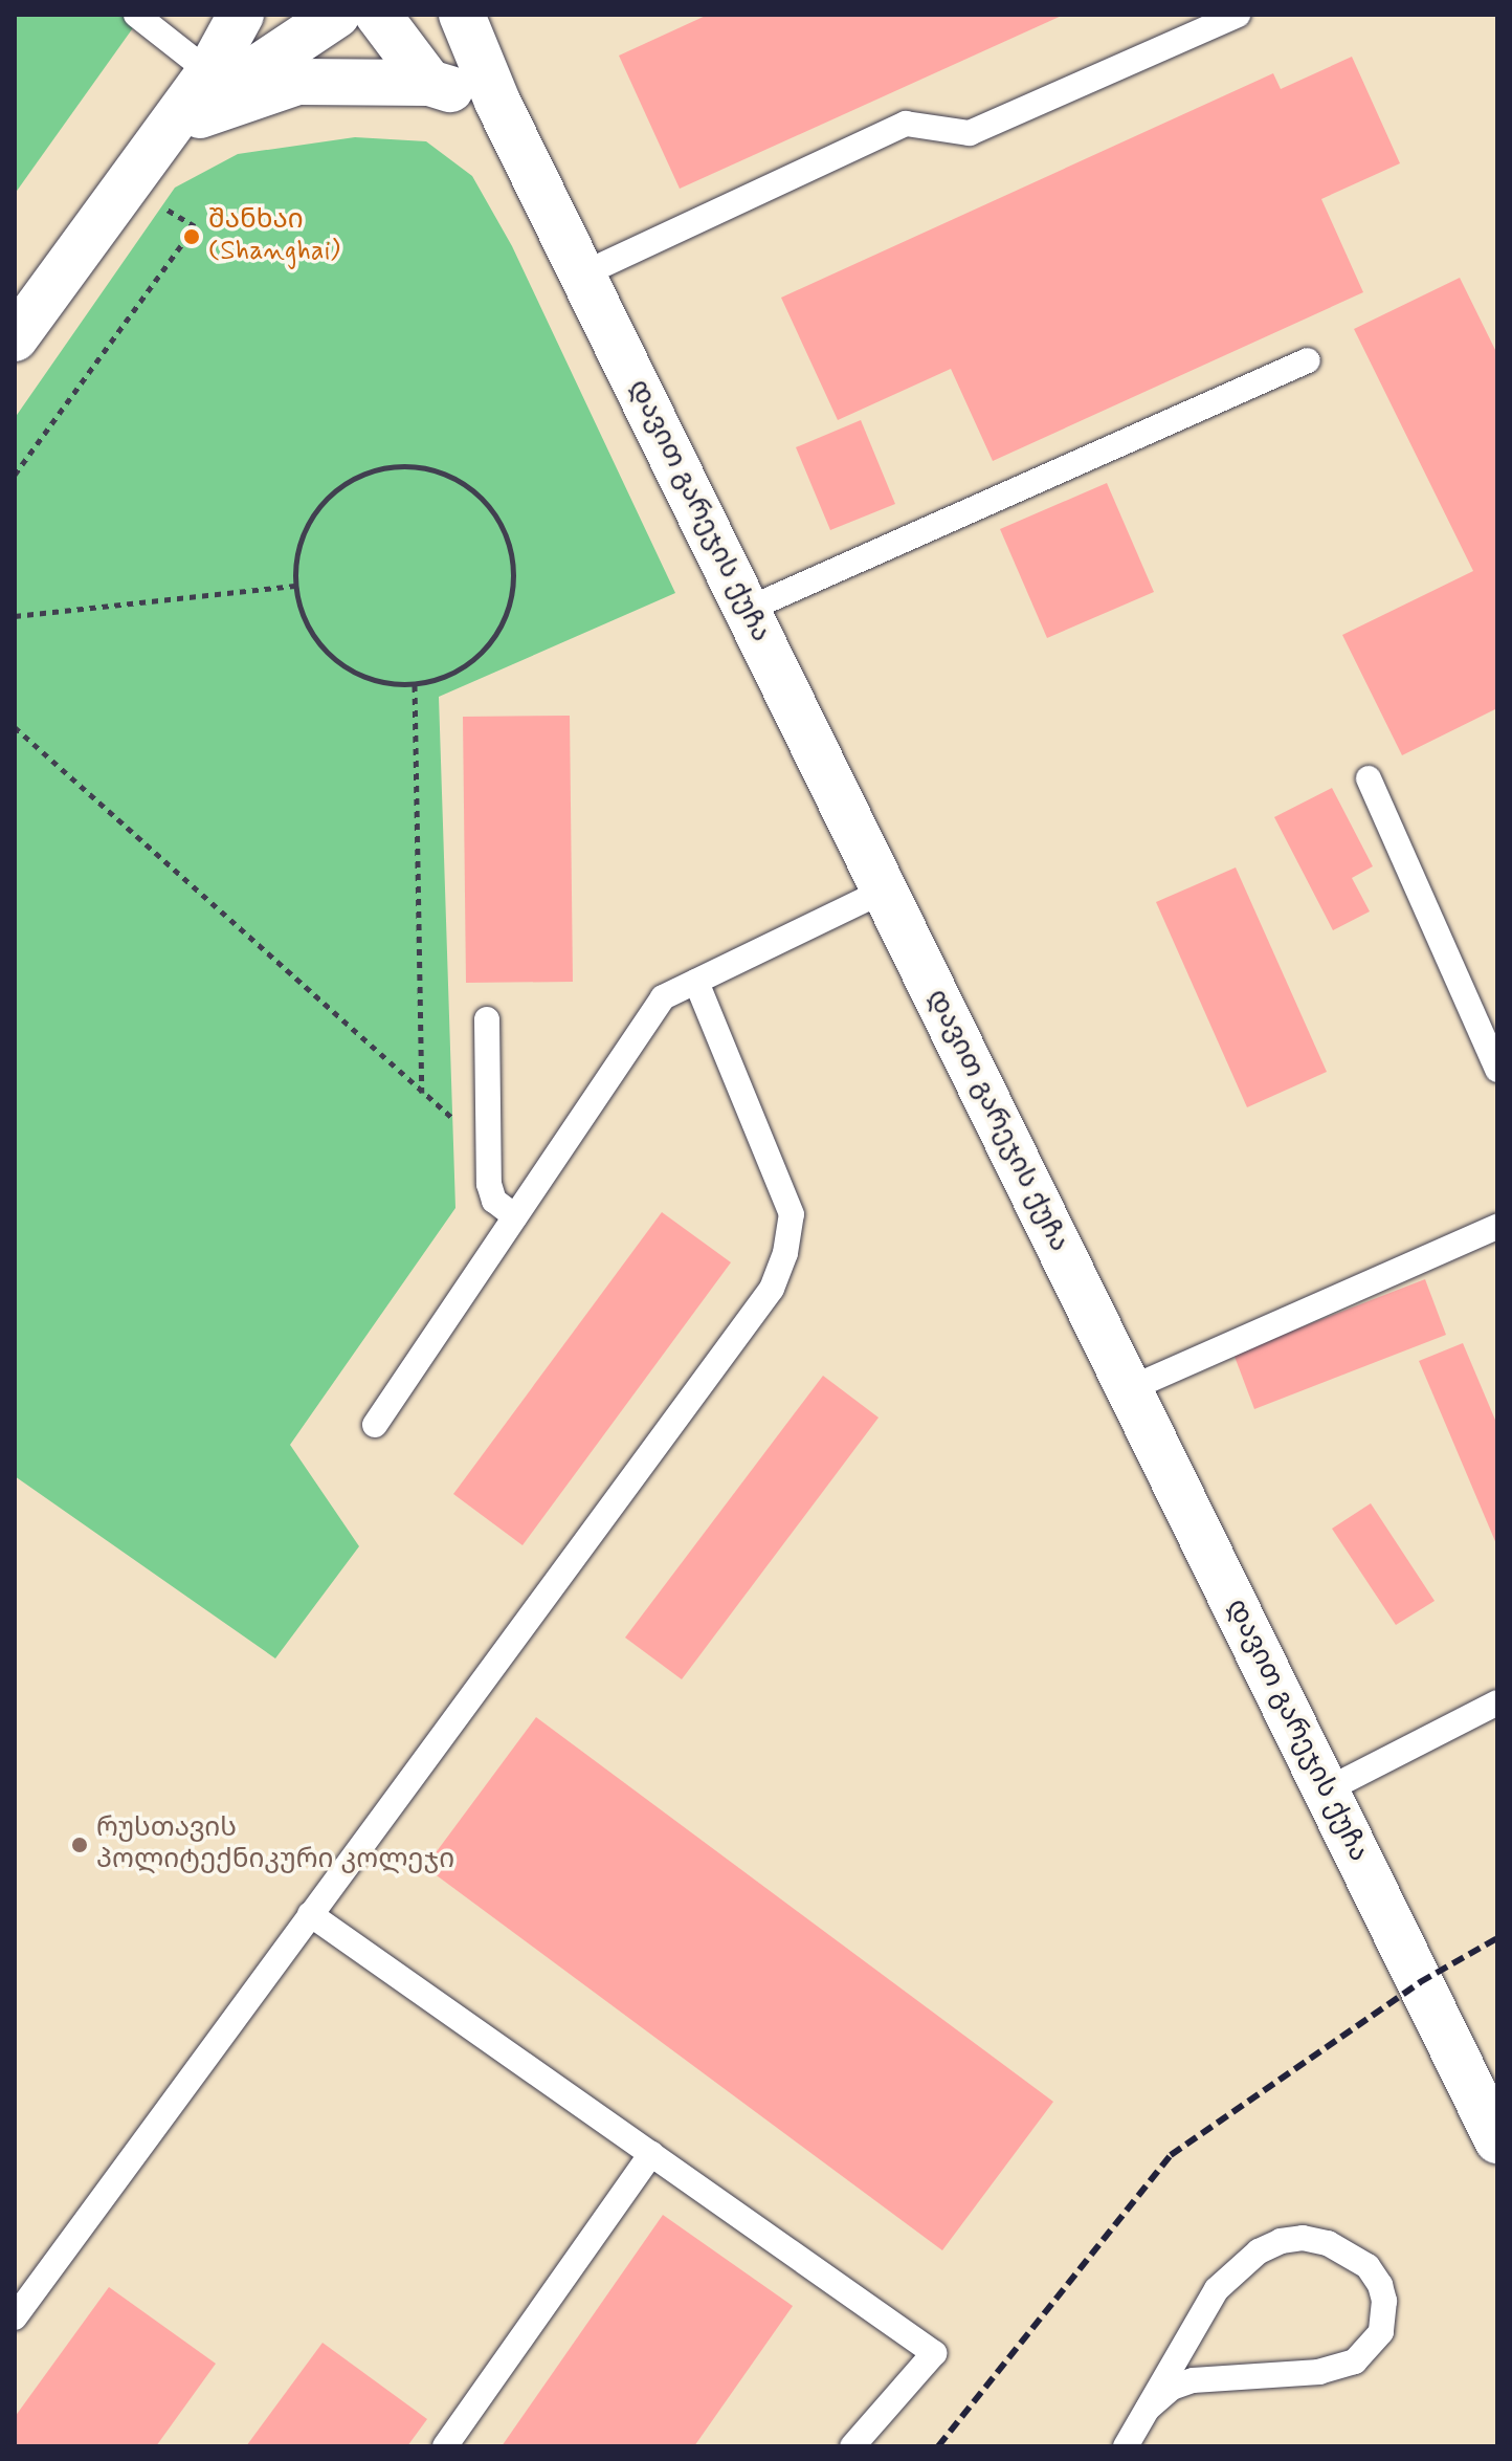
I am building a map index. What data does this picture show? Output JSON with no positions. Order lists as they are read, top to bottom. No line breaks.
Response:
{"streets":{"street":["დავით გარეჯის ქუჩა"]},"places":["შანხაი (Shanghai)","რუსთავის პოლიტექნიკური კოლეჯი"]}
